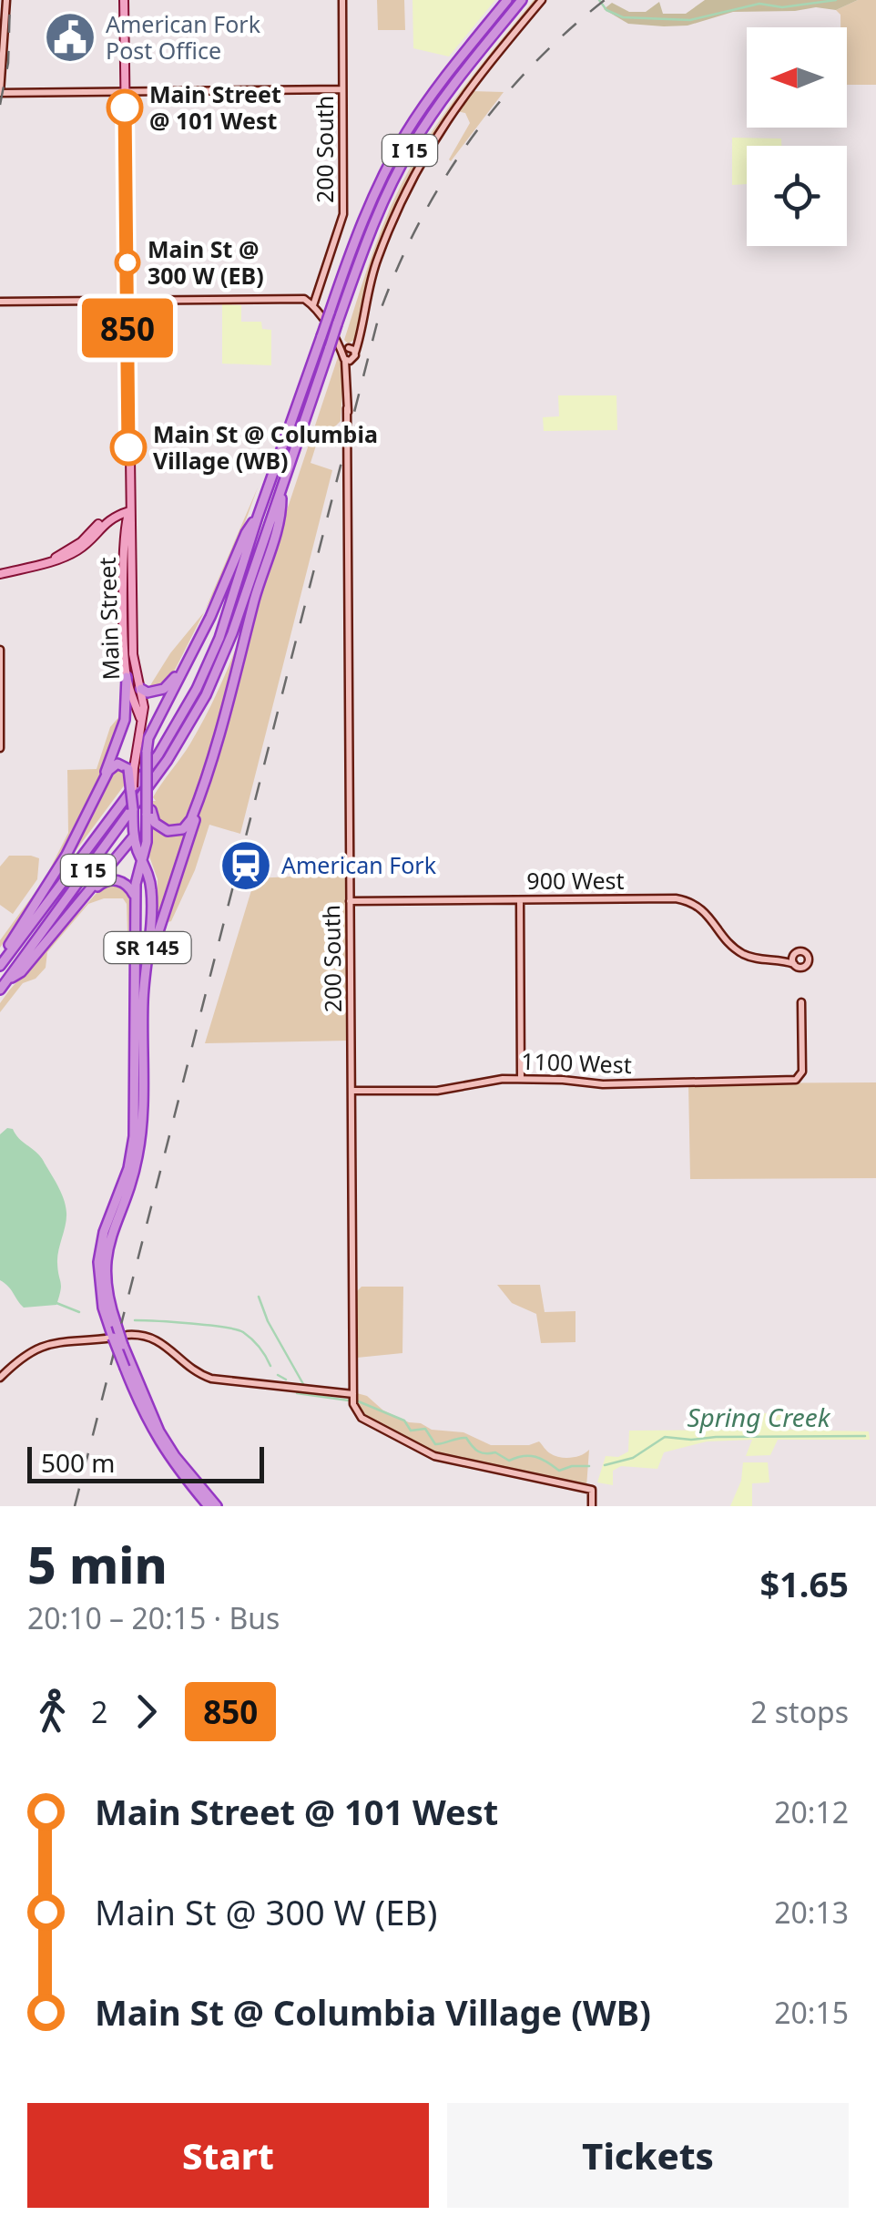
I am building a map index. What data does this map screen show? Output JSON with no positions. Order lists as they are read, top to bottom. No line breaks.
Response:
{"streets":{"highway":["I 15","Main Street","SR 145"],"street":["200 South","900 West","1100 West"]},"crossings":[["200 South","900 West"],["200 South","1100 West"],["Main Street","SR 145"]],"water":["Spring Creek"],"places":{"public building":["American Fork Post Office"],"other":["Main Street @ 101 West","Main St @ 300 W (EB)","Main St @ Columbia Village (WB)"],"station":["American Fork"]},"lines":["bus line 850"],"scale_bar":"500 m","north":"left","page":{"on_map":"850","scale":"500 m","heading":["5 min","20:10 – 20:15 · Bus","$1.65"],"legs":["2","850","2 stops"],"list":[{"name":"Main Street @ 101 West","value":"20:12"},{"name":"Main St @ 300 W (EB)","value":"20:13"},{"name":"Main St @ Columbia Village (WB)","value":"20:15"}],"buttons":["Start","Tickets"]}}
